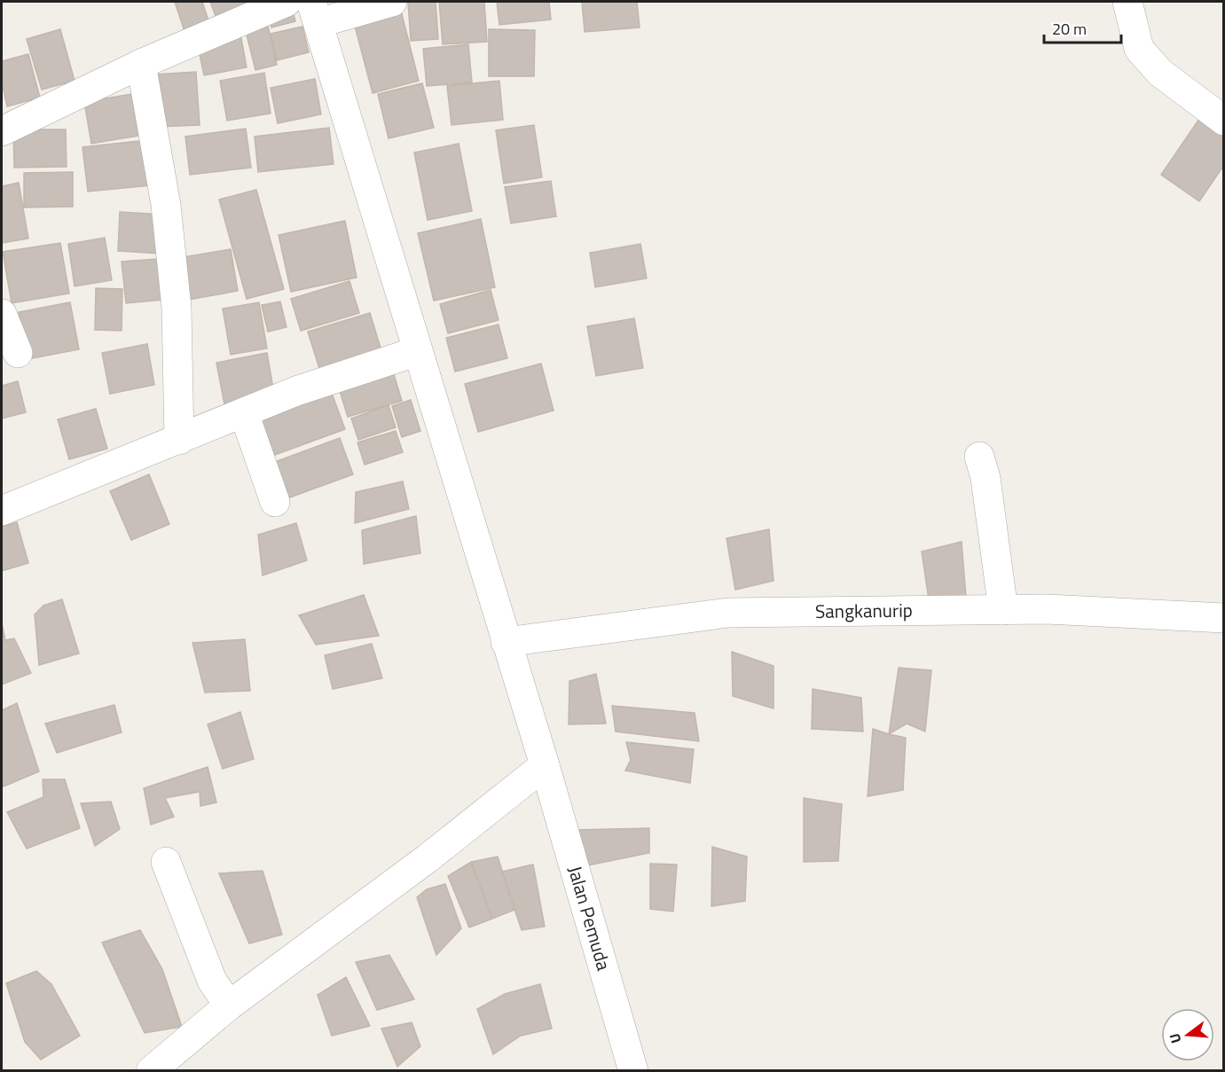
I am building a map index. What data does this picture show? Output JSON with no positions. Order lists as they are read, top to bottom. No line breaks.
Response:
{"streets":{"street":["Sangkanurip","Jalan Pemuda"]},"crossings":[["Sangkanurip","Jalan Pemuda"]],"scale_bar":"20 m","north":"left"}
